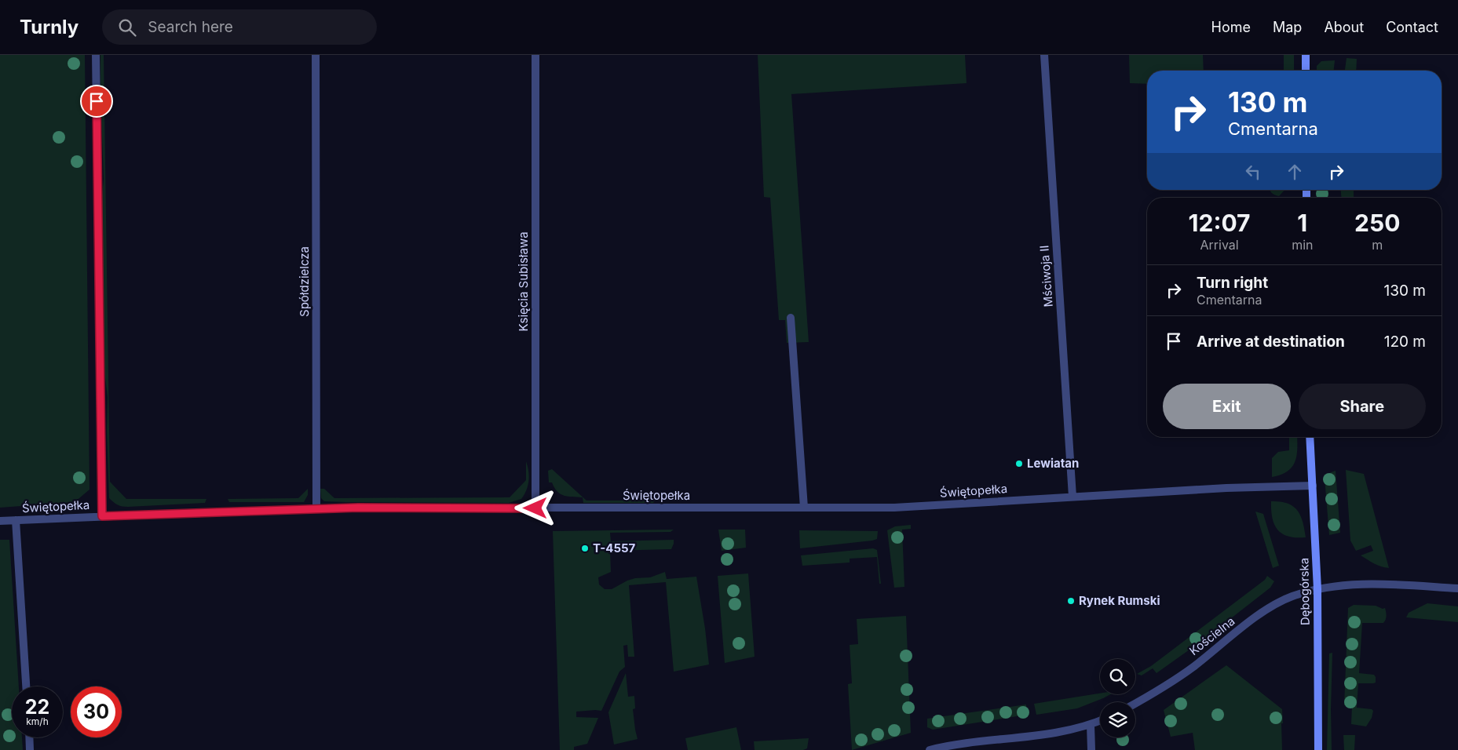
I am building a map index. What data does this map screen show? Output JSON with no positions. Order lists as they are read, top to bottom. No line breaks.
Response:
{"streets":{"main road":["Dębogórska"],"street":["Mściwoja II","Spółdzielcza","Księcia Subisława","Świętopełka","Kościelna"]},"crossings":[["Mściwoja II","Świętopełka"],["Spółdzielcza","Świętopełka"],["Księcia Subisława","Świętopełka"],["Świętopełka","Dębogórska"],["Dębogórska","Kościelna"]],"places":["Lewiatan","T-4557","Rynek Rumski"],"page":{"header":"Turnly","search":"Search here","nav":["Home","Map","About","Contact"],"turn":["130 m","Cmentarna"],"eta":["12:07","Arrival","1","min","250","m"],"list":[{"name":"Turn right","note":"Cmentarna","value":"130 m"},{"name":"Arrive at destination","value":"120 m"}],"buttons":["Exit","Share"],"speed":"22 km/h","limit":"30"}}
